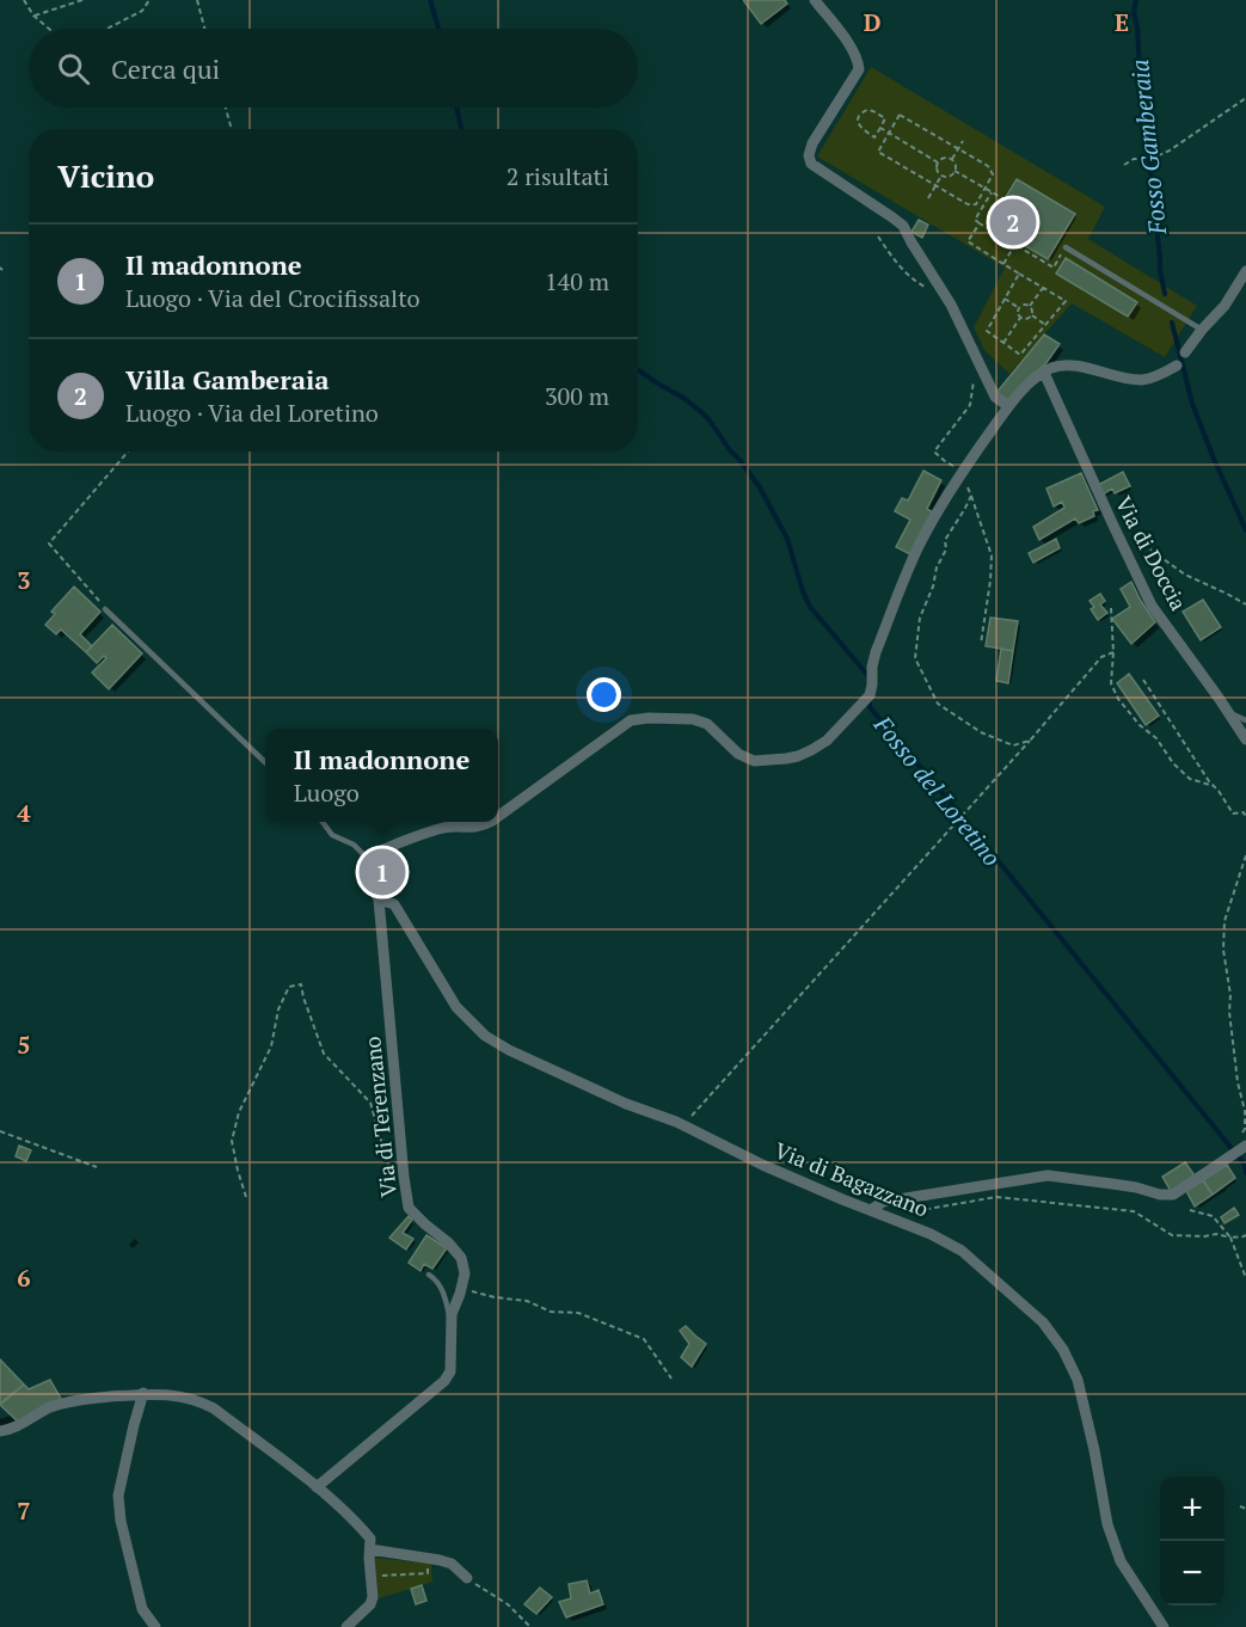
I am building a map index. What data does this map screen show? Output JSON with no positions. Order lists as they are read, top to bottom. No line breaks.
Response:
{"streets":{"street":["Via di Doccia","Via di Terenzano","Via di Bagazzano"]},"crossings":[["Via di Terenzano","Via di Bagazzano"]],"water":["Fosso Gamberaia","Fosso del Loretino"],"page":{"search":"Cerca qui","heading":["Vicino","2 risultati"],"pins":["2","1"],"list":[{"mark":"1","name":"Il madonnone","note":"Luogo · Via del Crocifissalto","value":"140 m"},{"mark":"2","name":"Villa Gamberaia","note":"Luogo · Via del Loretino","value":"300 m"}],"popup":["Il madonnone","Luogo"],"map_buttons":["+","−"]},"grid":{"columns":["D","E"],"rows":["3","4","5","6","7"]}}
